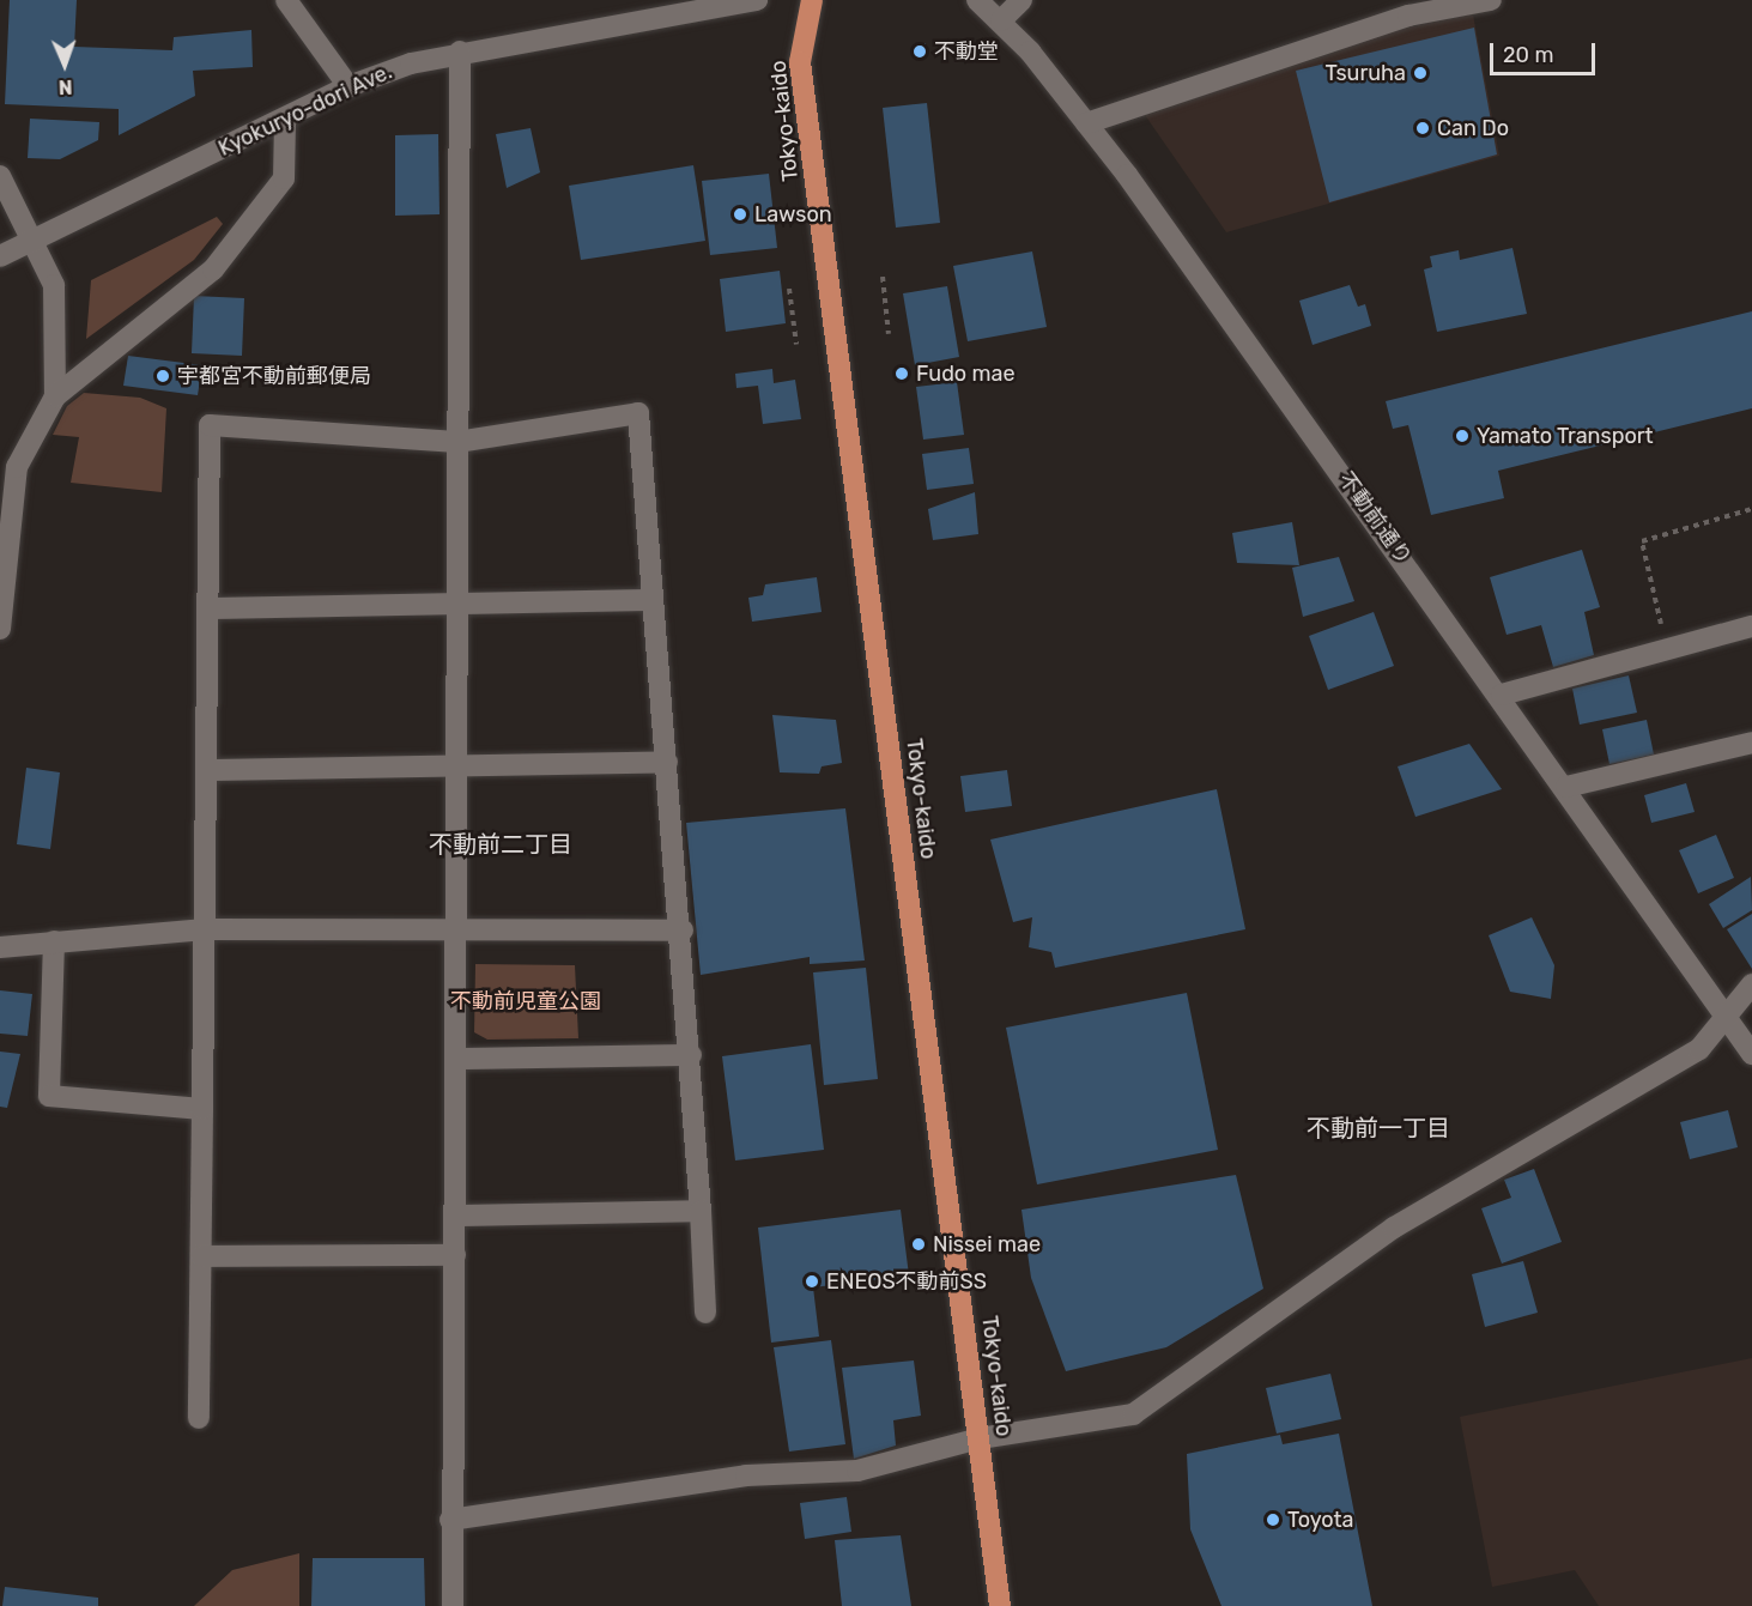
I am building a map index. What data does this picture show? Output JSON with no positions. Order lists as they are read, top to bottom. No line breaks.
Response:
{"streets":{"highway":["Tokyo-kaido"],"street":["Kyokuryo-dori Ave.","不動前通り"]},"districts":["不動前二丁目","不動前一丁目"],"parks":["不動前児童公園"],"places":["不動堂","Tsuruha","Can Do","Lawson","Fudo mae","宇都宮不動前郵便局","Yamato Transport","Nissei mae","ENEOS不動前SS","Toyota"],"scale_bar":"20 m","north":"bottom"}
